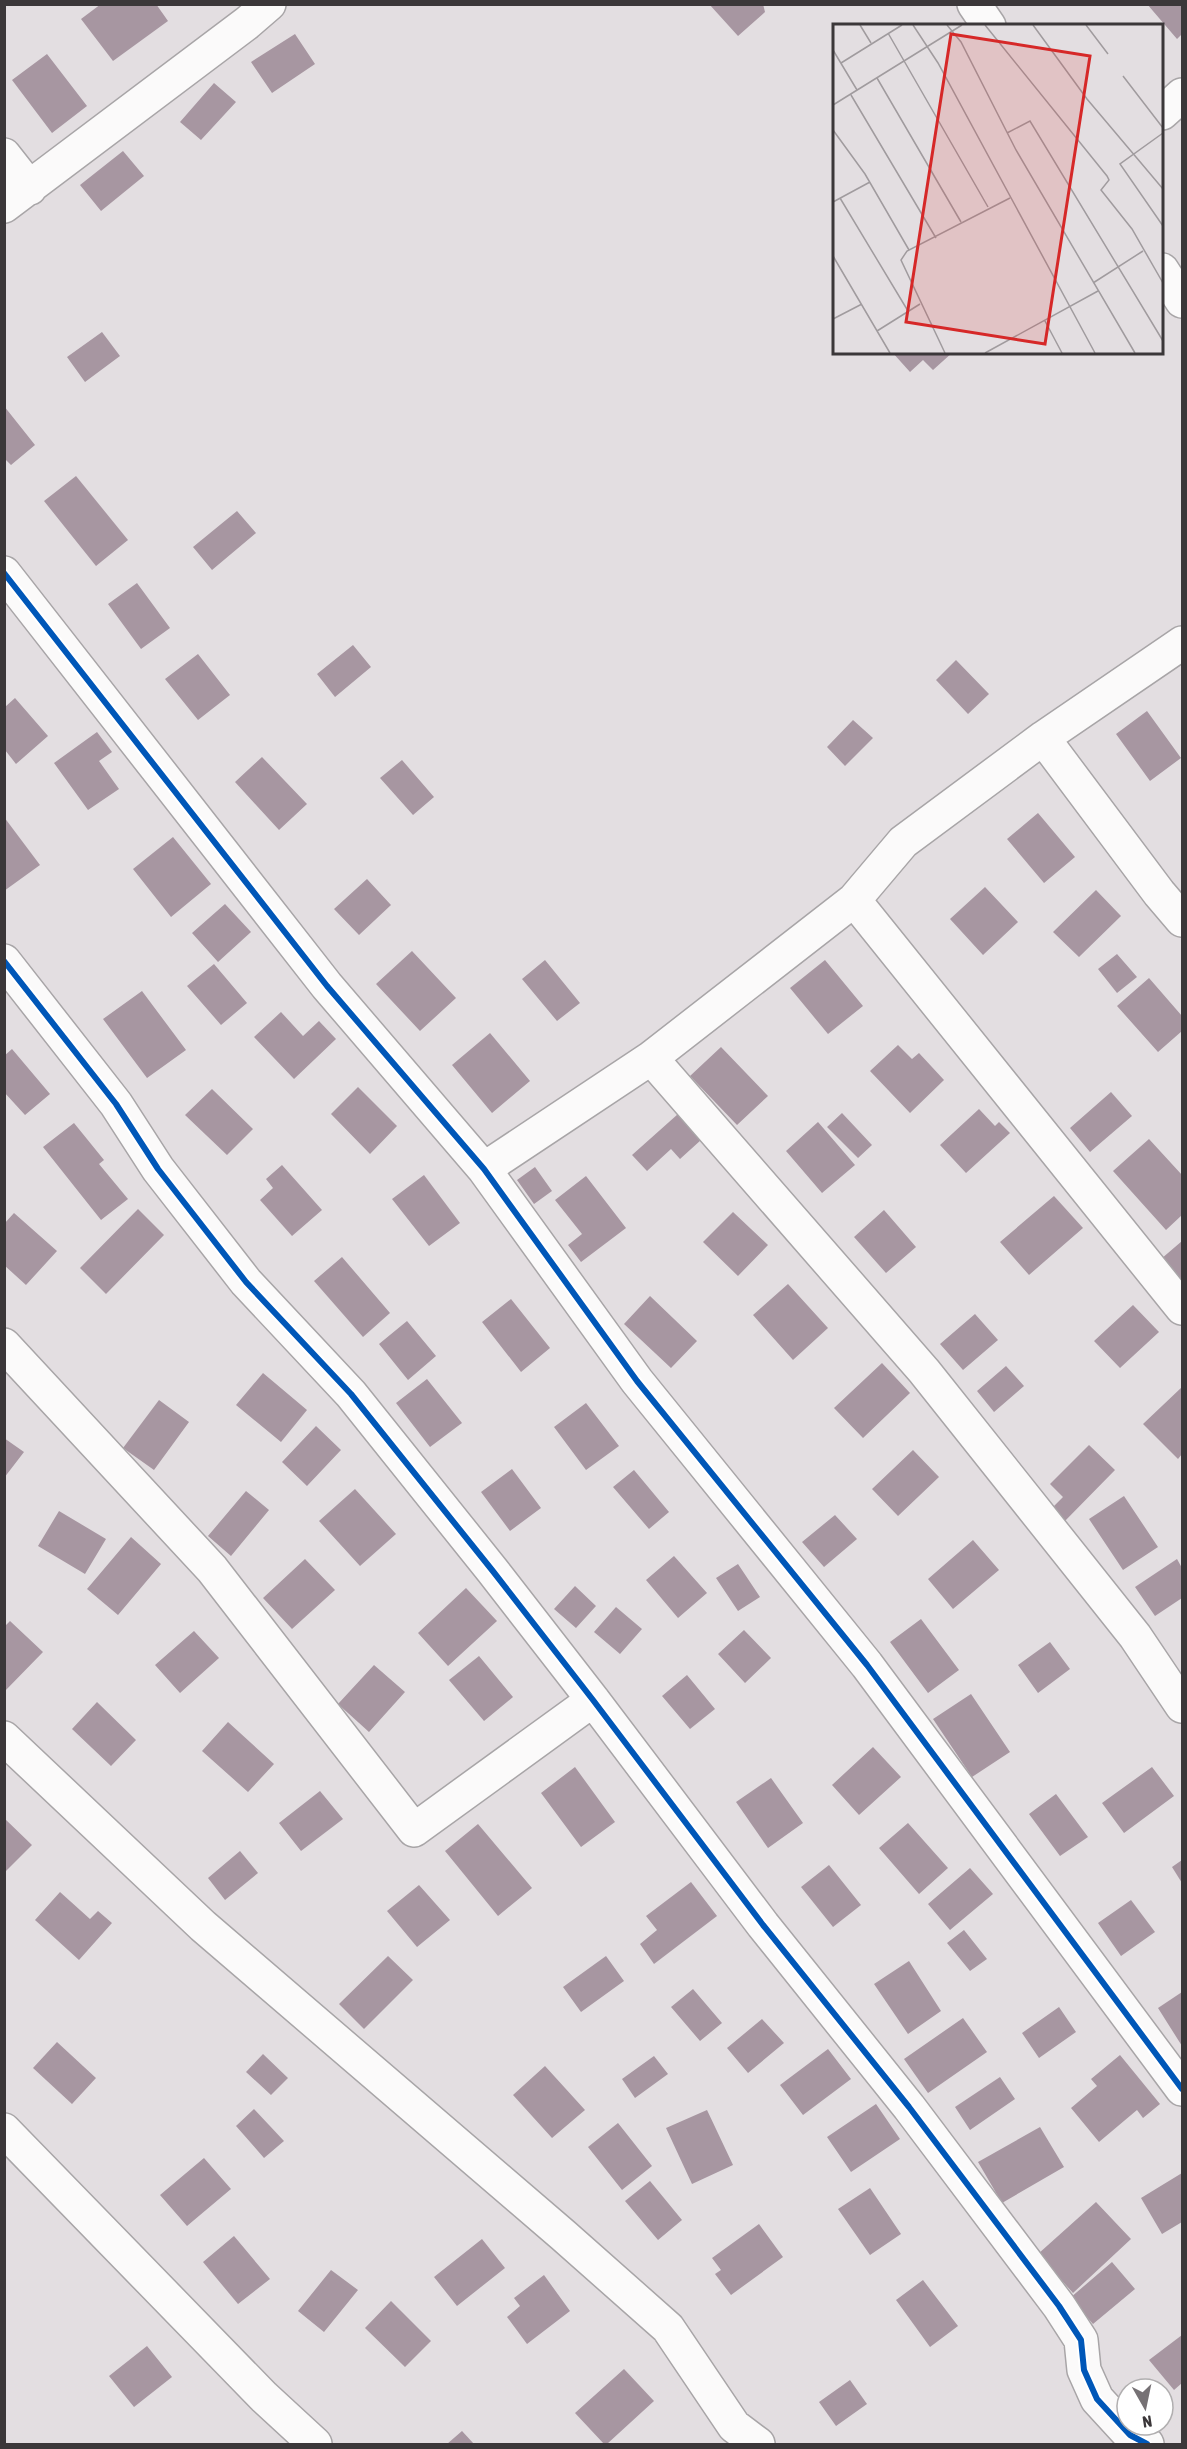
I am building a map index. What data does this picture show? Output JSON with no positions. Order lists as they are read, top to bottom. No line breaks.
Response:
{"north":"bottom"}
